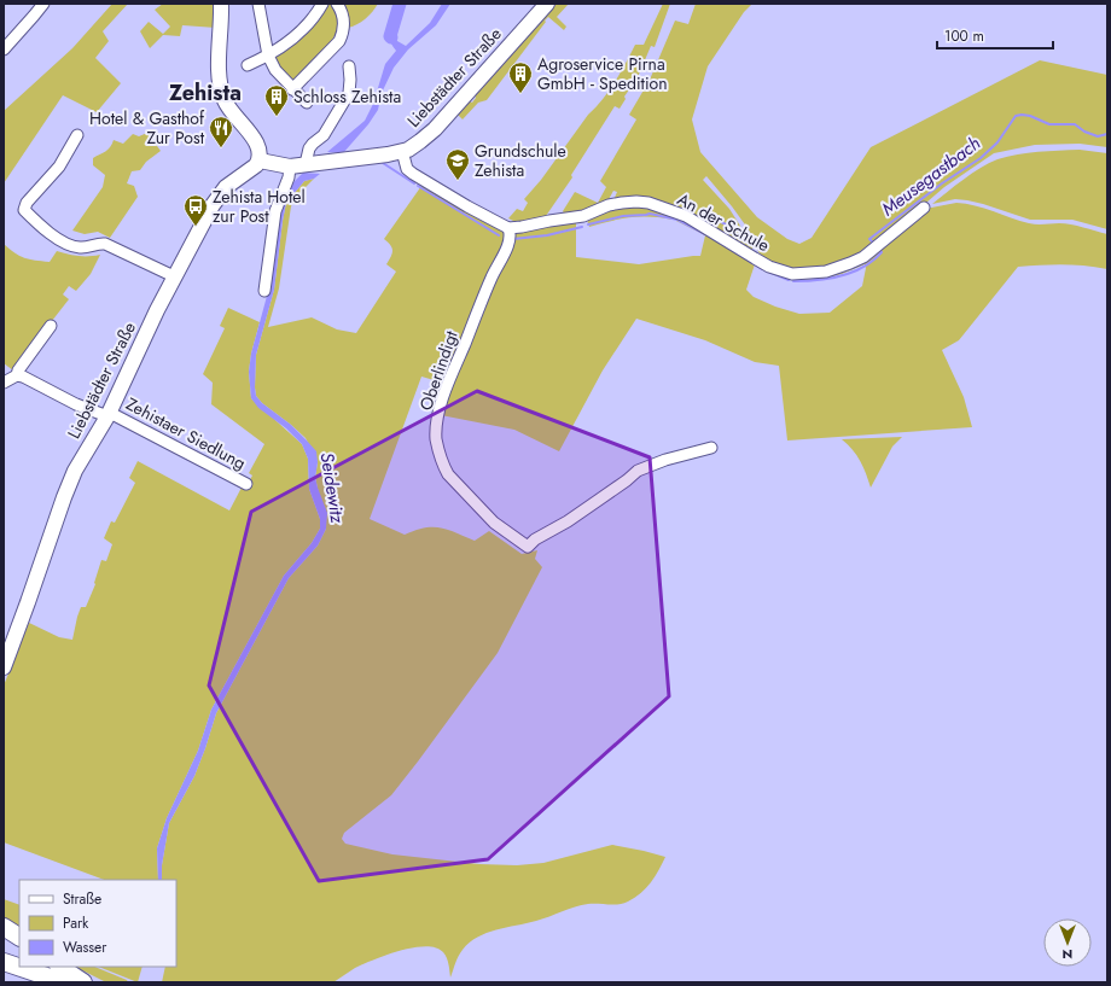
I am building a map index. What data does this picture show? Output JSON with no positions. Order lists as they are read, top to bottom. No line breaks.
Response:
{"streets":{"main road":["Liebstädter Straße"],"street":["An der Schule","Oberlindigt","Zehistaer Siedlung"]},"crossings":[["Liebstädter Straße","Zehistaer Siedlung"],["An der Schule","Oberlindigt"]],"districts":["Zehista"],"water":["Meusegastbach","Seidewitz"],"places":{"building":["Agroservice Pirna GmbH - Spedition","Schloss Zehista"],"restaurant":["Hotel & Gasthof Zur Post"],"school or university":["Grundschule Zehista"],"bus stop":["Zehista Hotel zur Post"]},"legend":["Straße","Park","Wasser"],"scale_bar":"100 m","north":"bottom"}
